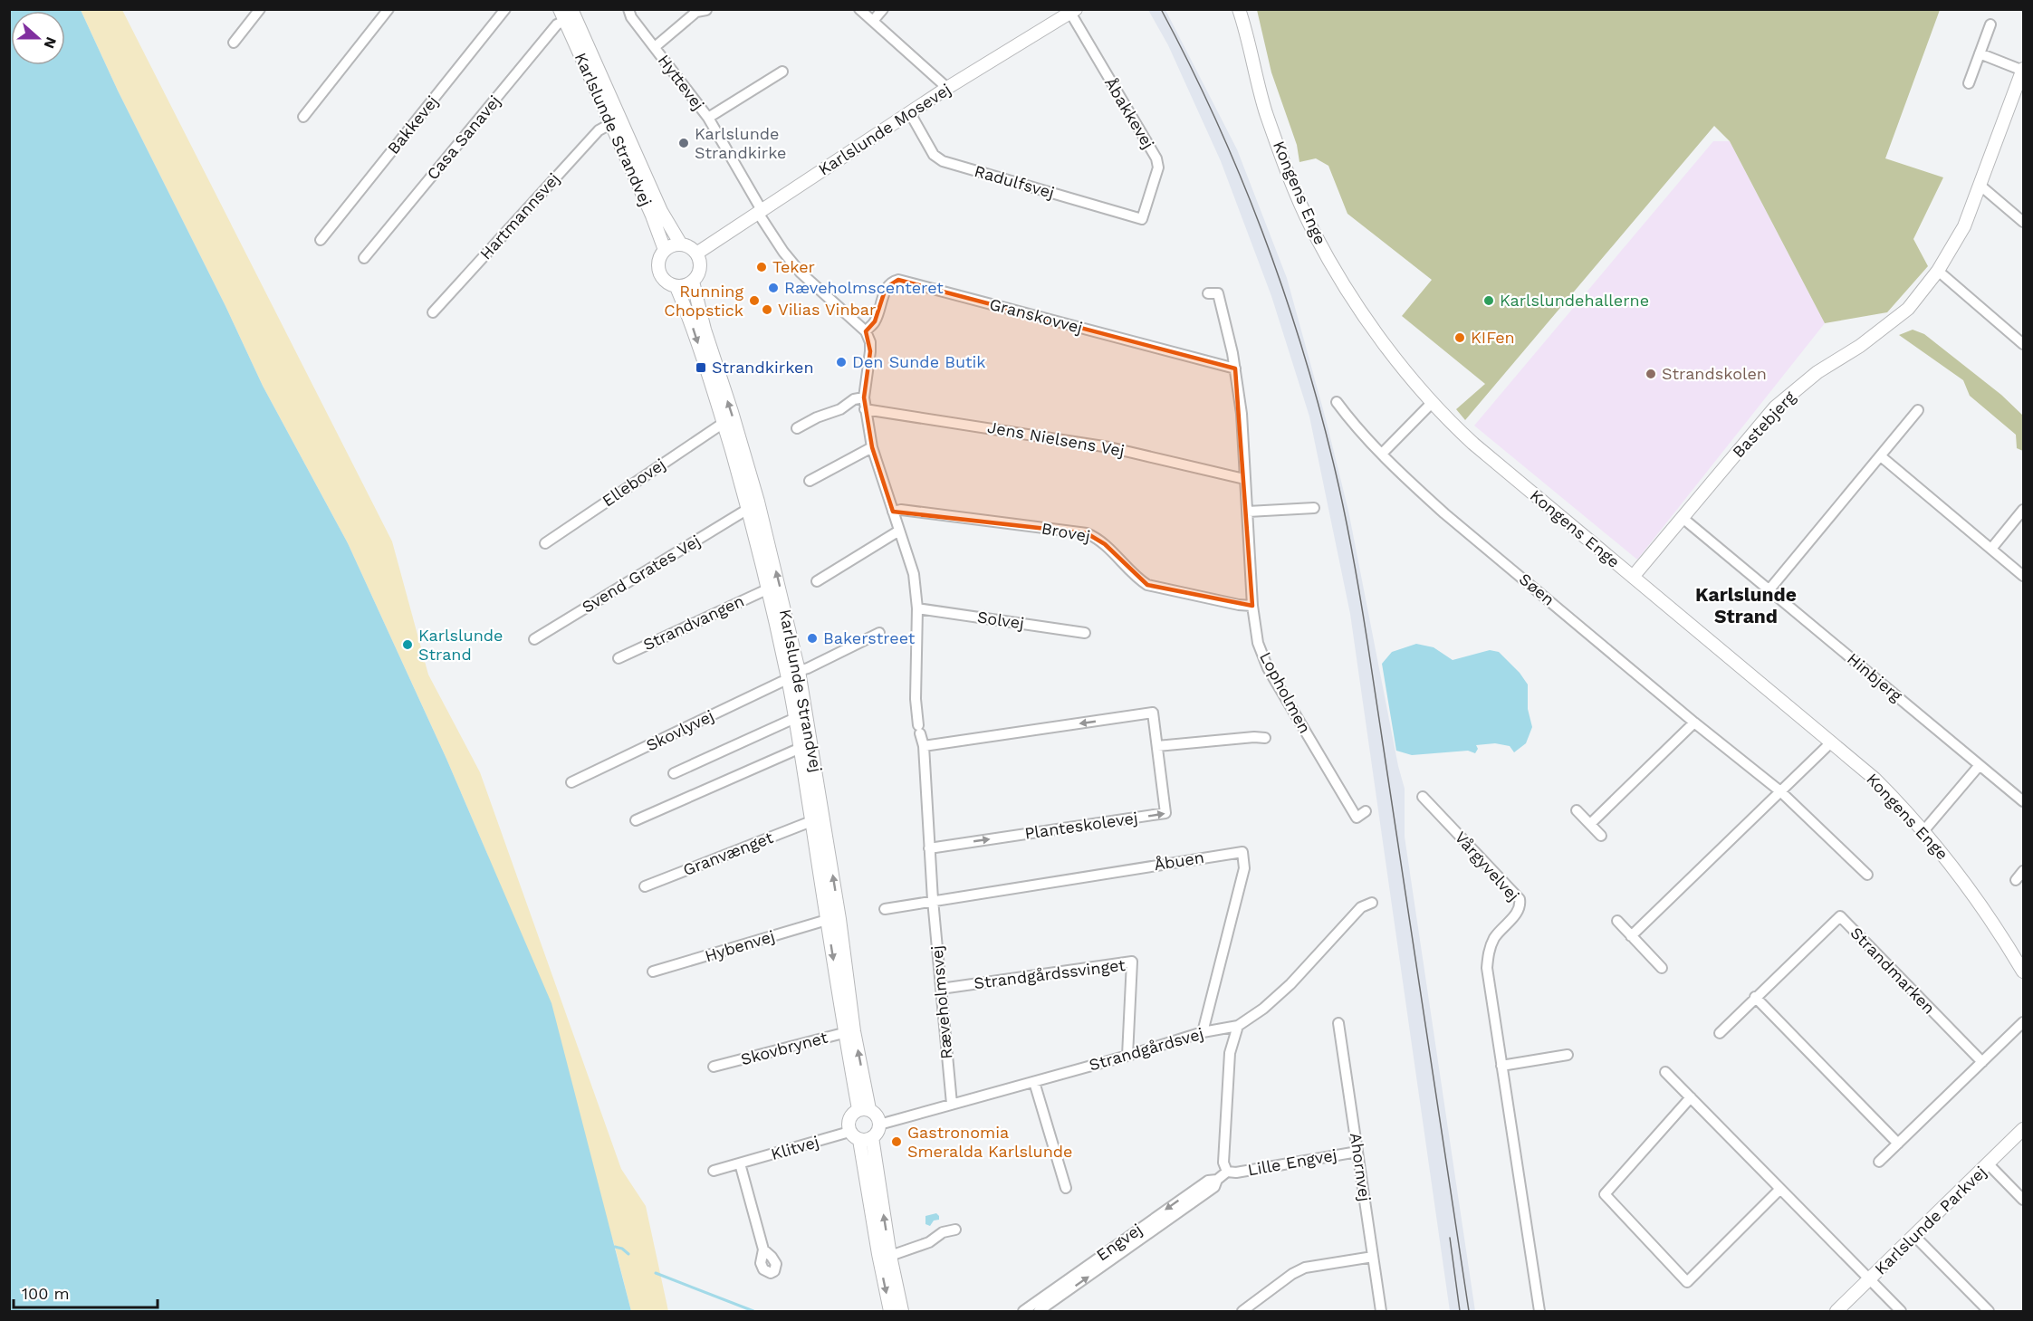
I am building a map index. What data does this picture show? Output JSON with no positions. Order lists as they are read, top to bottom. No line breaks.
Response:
{"streets":{"main road":["Karlslunde Strandvej","Karlslunde Mosevej","Kongens Enge","Bastebjerg","Karlslunde Parkvej"],"street":["Hyttevej","Åbakkevej","Bakkevej","Casa Sanavej","Radulfsvej","Hartmannsvej","Granskovvej","Jens Nielsens Vej","Ellebovej","Brovej","Svend Grates Vej","Søen","Solvej","Strandvangen","Hinbjerg","Lopholmen","Skovlyvej","Planteskolevej","Granvænget","Åbuen","Vårgyvelvej","Hybenvej","Strandmarken","Strandgårdssvinget","Ræveholmsvej","Skovbrynet","Strandgårdsvej","Klitvej","Lille Engvej","Ahornvej","Engvej"]},"crossings":[["Hyttevej","Karlslunde Mosevej"],["Åbakkevej","Karlslunde Mosevej"],["Åbakkevej","Radulfsvej"],["Karlslunde Strandvej","Karlslunde Mosevej"],["Karlslunde Strandvej","Casa Sanavej"],["Karlslunde Strandvej","Hartmannsvej"],["Karlslunde Strandvej","Ellebovej"],["Karlslunde Strandvej","Svend Grates Vej"],["Karlslunde Strandvej","Strandvangen"],["Karlslunde Strandvej","Skovlyvej"],["Karlslunde Strandvej","Granvænget"],["Karlslunde Strandvej","Hybenvej"],["Karlslunde Strandvej","Skovbrynet"],["Karlslunde Strandvej","Strandgårdsvej"],["Karlslunde Strandvej","Klitvej"],["Karlslunde Mosevej","Radulfsvej"],["Kongens Enge","Bastebjerg"],["Granskovvej","Lopholmen"],["Granskovvej","Ræveholmsvej"],["Bastebjerg","Hinbjerg"],["Jens Nielsens Vej","Lopholmen"],["Jens Nielsens Vej","Ræveholmsvej"],["Brovej","Lopholmen"],["Brovej","Ræveholmsvej"],["Solvej","Ræveholmsvej"],["Planteskolevej","Ræveholmsvej"],["Åbuen","Ræveholmsvej"],["Åbuen","Strandgårdsvej"],["Strandgårdssvinget","Ræveholmsvej"],["Strandgårdssvinget","Strandgårdsvej"],["Ræveholmsvej","Strandgårdsvej"],["Strandgårdsvej","Klitvej"],["Lille Engvej","Ahornvej"],["Lille Engvej","Engvej"]],"districts":["Karlslunde Strand"],"places":{"other":["Karlslunde Strandkirke","Teker","Ræveholmscenteret","Running Chopstick","Karlslundehallerne","Vilias Vinbar","KIFen","Den Sunde Butik","Strandskolen","Bakerstreet","Karlslunde Strand","Gastronomia Smeralda Karlslunde"],"transit":["Strandkirken"]},"scale_bar":"100 m","north":"right"}
